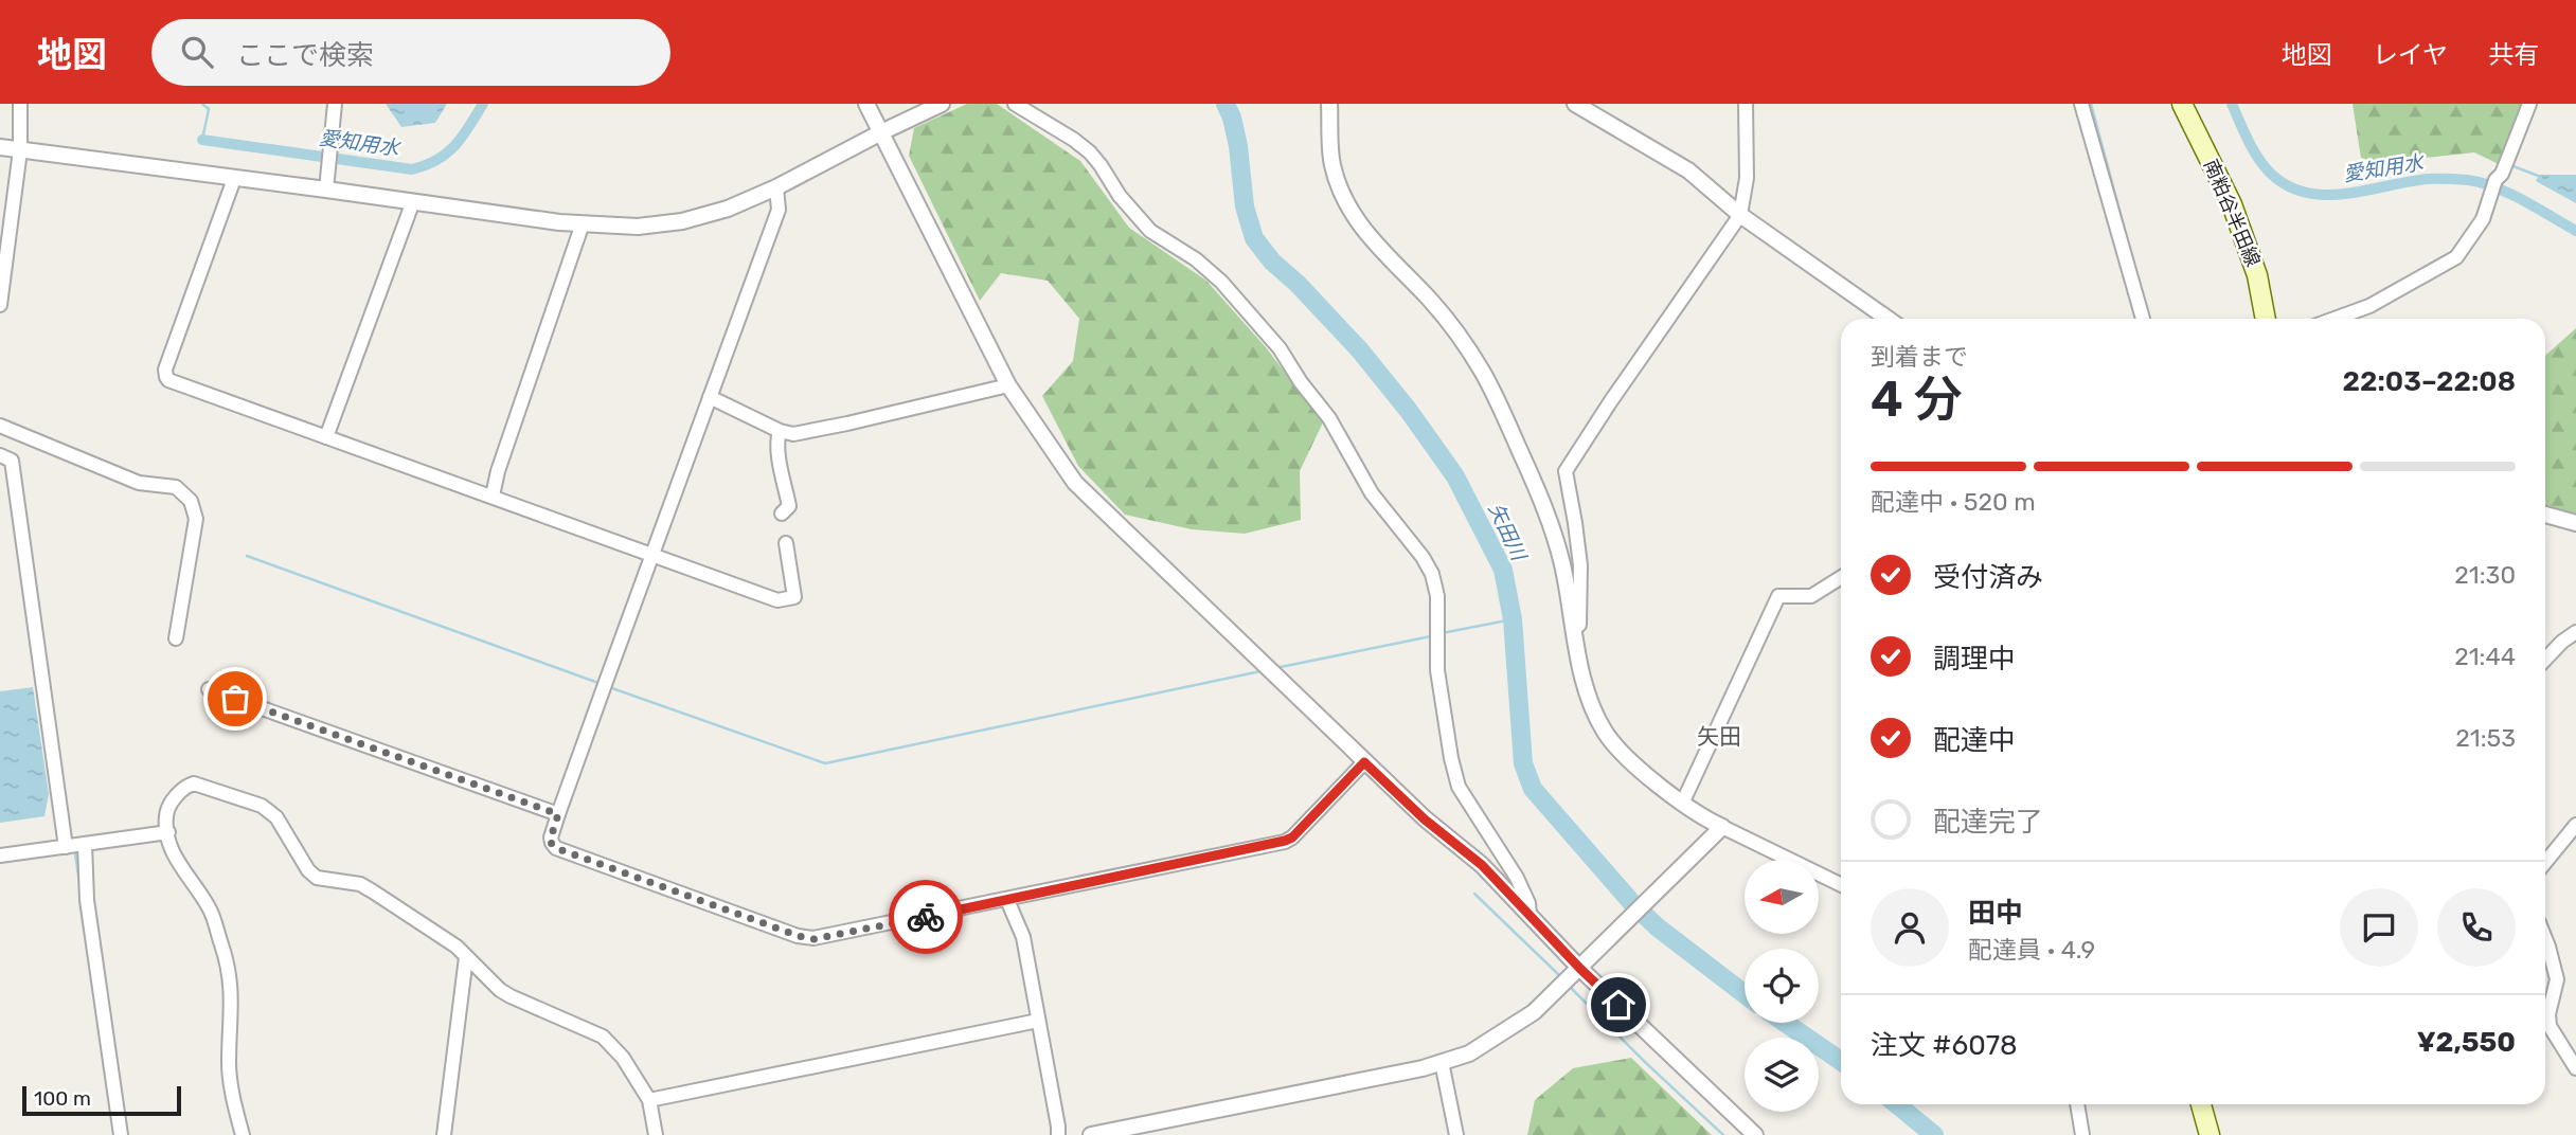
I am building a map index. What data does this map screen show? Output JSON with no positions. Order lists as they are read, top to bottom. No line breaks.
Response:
{"streets":{"main road":["南粕谷半田線"]},"districts":["矢田"],"water":["愛知用水","矢田川"],"scale_bar":"100 m","north":"left","page":{"header":"地図","search":"ここで検索","nav":["地図","レイヤ","共有"],"heading":["4 分","到着まで","22:03–22:08"],"panel":["田中","配達員 · 4.9","注文 #6078","¥2,550"],"bar":"配達中 · 520 m","list":[["受付済み","21:30"],["調理中","21:44"],["配達中","21:53"],"配達完了"],"scale":"100 m"}}
